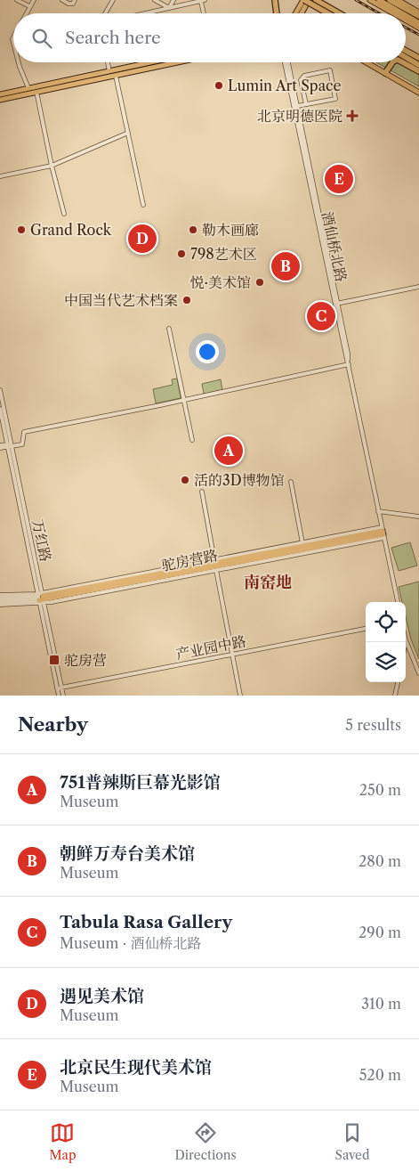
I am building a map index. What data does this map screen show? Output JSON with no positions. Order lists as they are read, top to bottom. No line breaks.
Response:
{"streets":{"main road":["驼房营路"],"street":["酒仙桥北路","万红路","产业园中路"]},"crossings":[["酒仙桥北路","驼房营路"],["万红路","驼房营路"],["万红路","产业园中路"]],"districts":["南窑地"],"places":{"other":["Lumin Art Space","Grand Rock","勒木画廊","798艺术区","悦·美术馆","中国当代艺术档案","活的3D博物馆"],"health":["北京明德医院"],"transit":["驼房营"]},"page":{"search":"Search here","pins":["E","D","B","C","A"],"heading":["Nearby","5 results"],"list":[{"mark":"A","name":"751普辣斯巨幕光影馆","note":"Museum","value":"250 m"},{"mark":"B","name":"朝鲜万寿台美术馆","note":"Museum","value":"280 m"},{"mark":"C","name":"Tabula Rasa Gallery","note":"Museum · 酒仙桥北路","value":"290 m"},{"mark":"D","name":"遇见美术馆","note":"Museum","value":"310 m"},{"mark":"E","name":"北京民生现代美术馆","note":"Museum","value":"520 m"}],"nav":["Map","Directions","Saved"]}}
